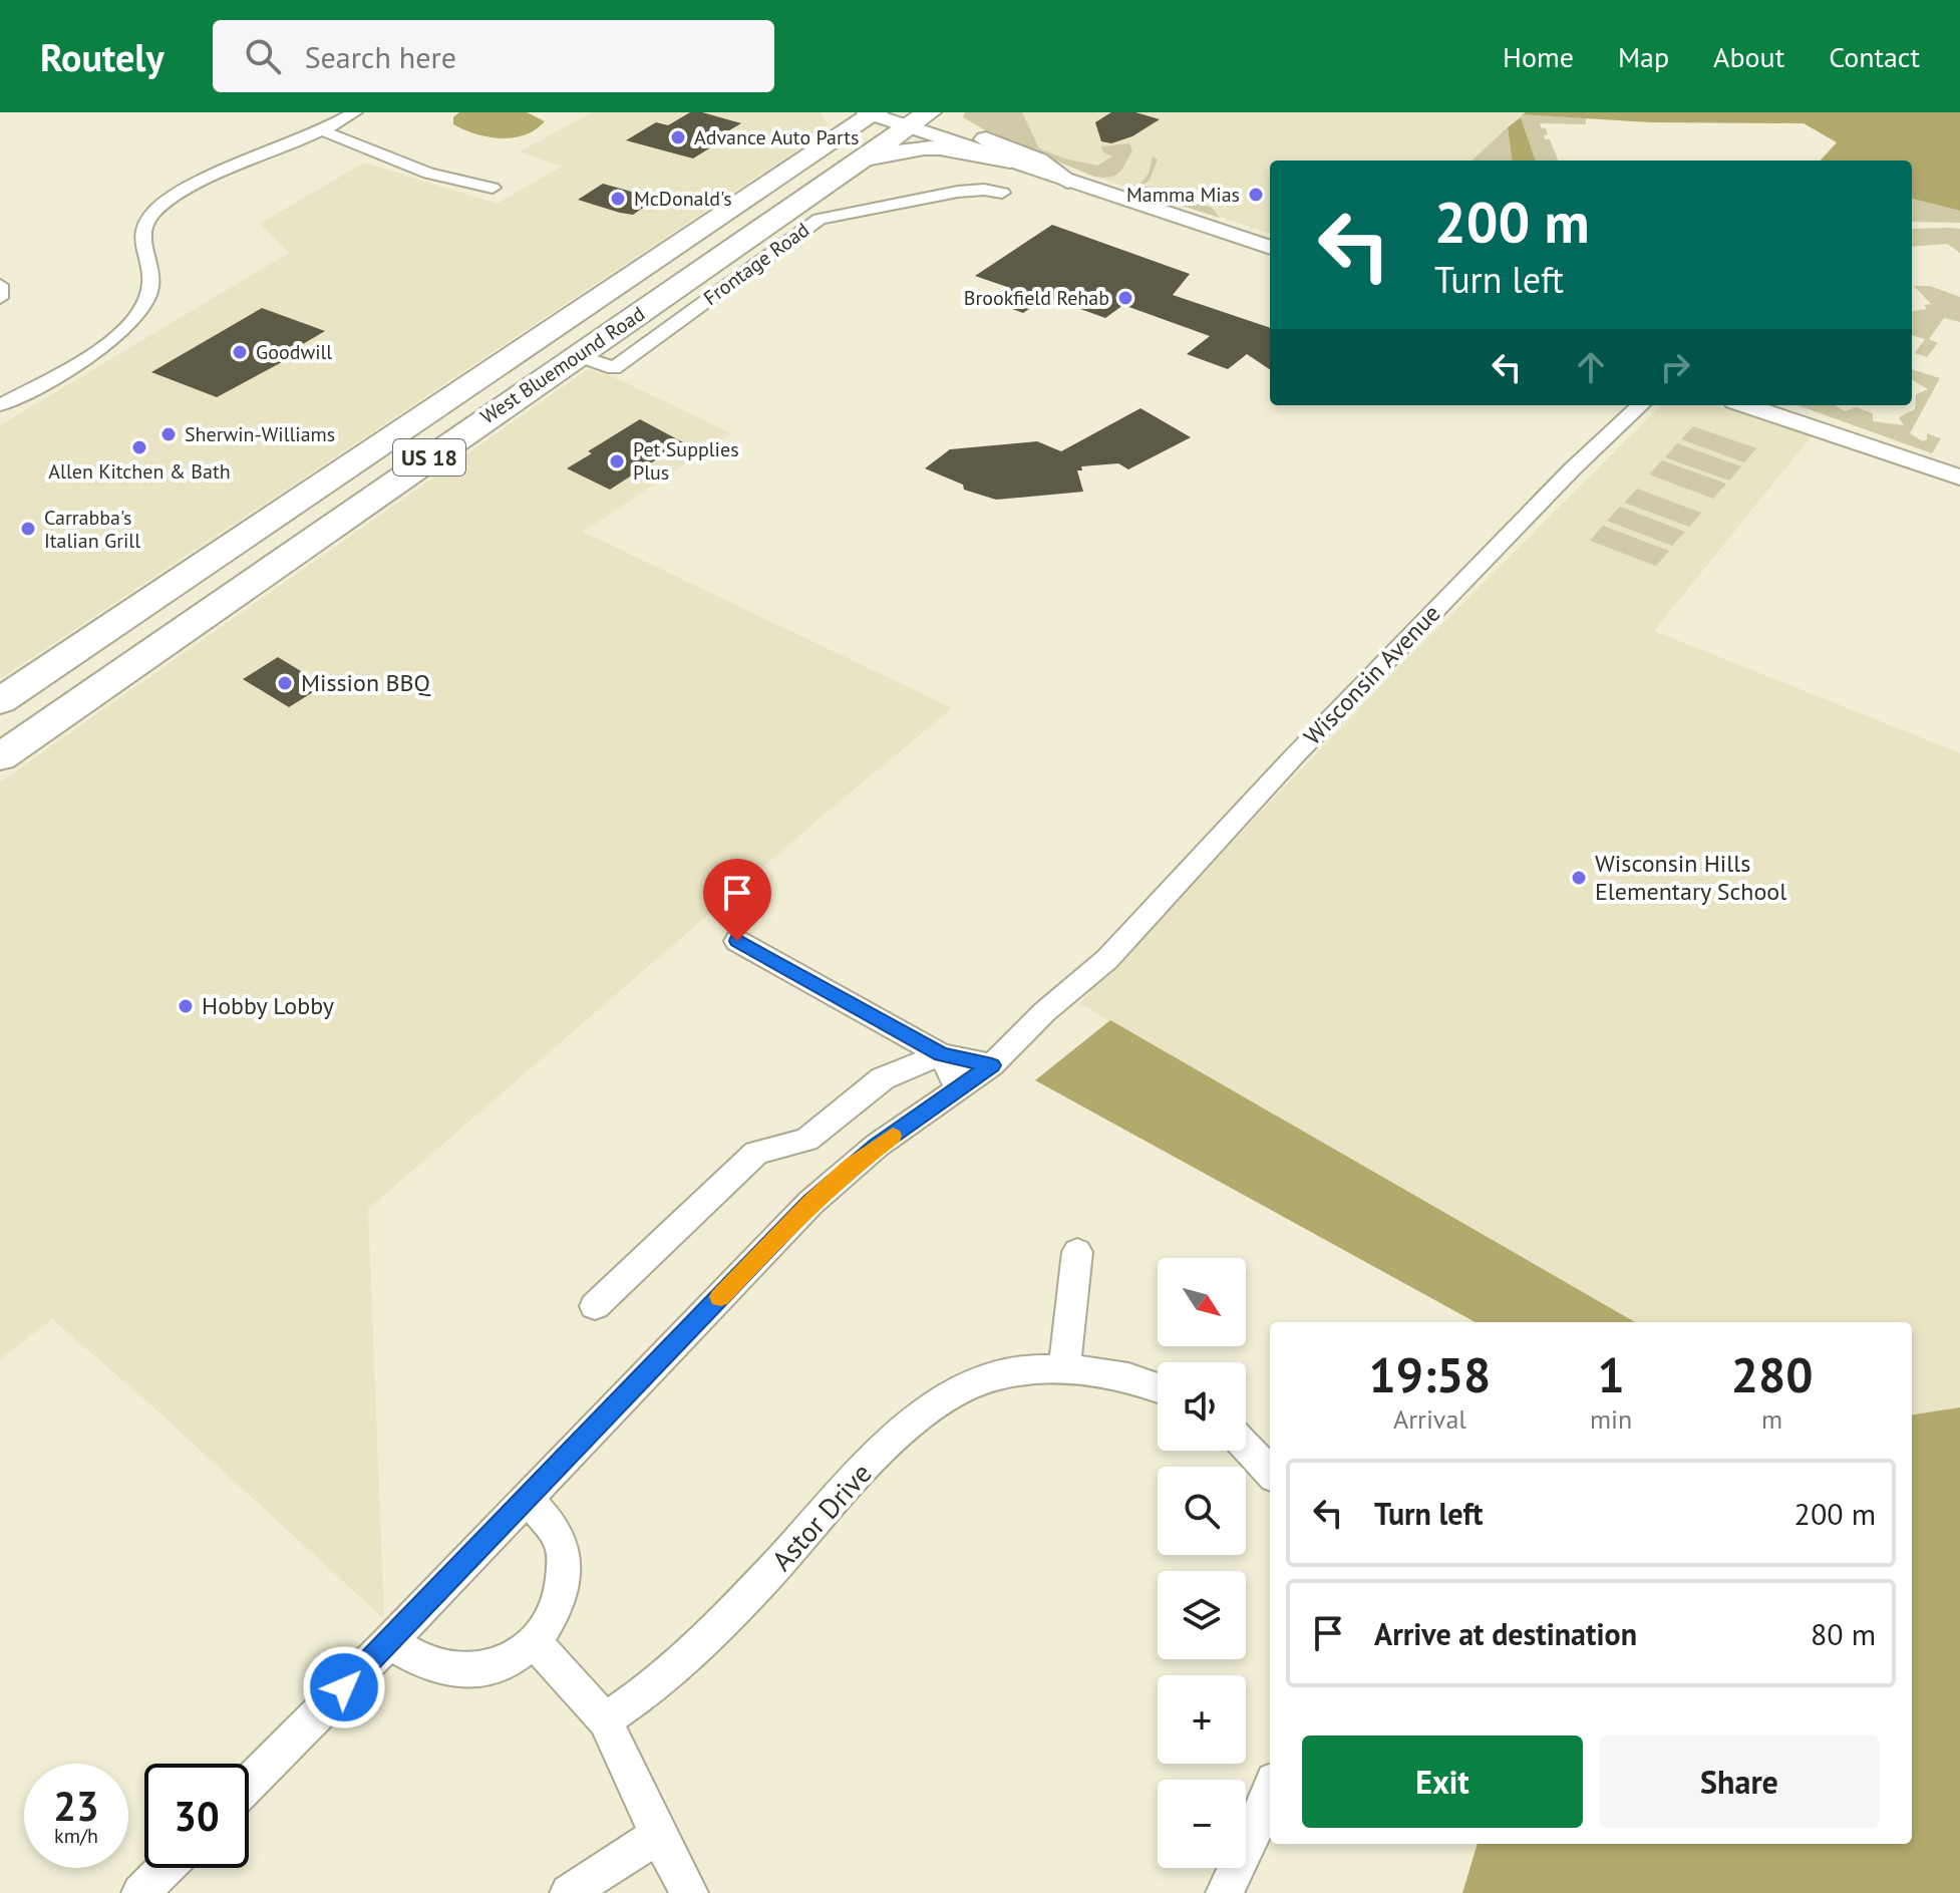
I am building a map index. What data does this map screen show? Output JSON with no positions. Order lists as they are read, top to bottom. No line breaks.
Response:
{"streets":{"main road":["West Bluemound Road","US 18"],"street":["Frontage Road","Wisconsin Avenue","Astor Drive"]},"crossings":[["Frontage Road","West Bluemound Road"]],"places":["Advance Auto Parts","Mamma Mias","McDonald's","Brookfield Rehab","Goodwill","Sherwin-Williams","Allen Kitchen & Bath","Pet Supplies Plus","Carrabba's Italian Grill","Mission BBQ","Wisconsin Hills Elementary School","Hobby Lobby"],"north":"bottom right","page":{"header":"Routely","search":"Search here","nav":["Home","Map","About","Contact"],"turn":["200 m","Turn left"],"map_buttons":["+","−"],"eta":["19:58","Arrival","1","min","280","m"],"list":[{"name":"Turn left","value":"200 m"},{"name":"Arrive at destination","value":"80 m"}],"buttons":["Exit","Share"],"speed":"23 km/h","limit":"30"}}
